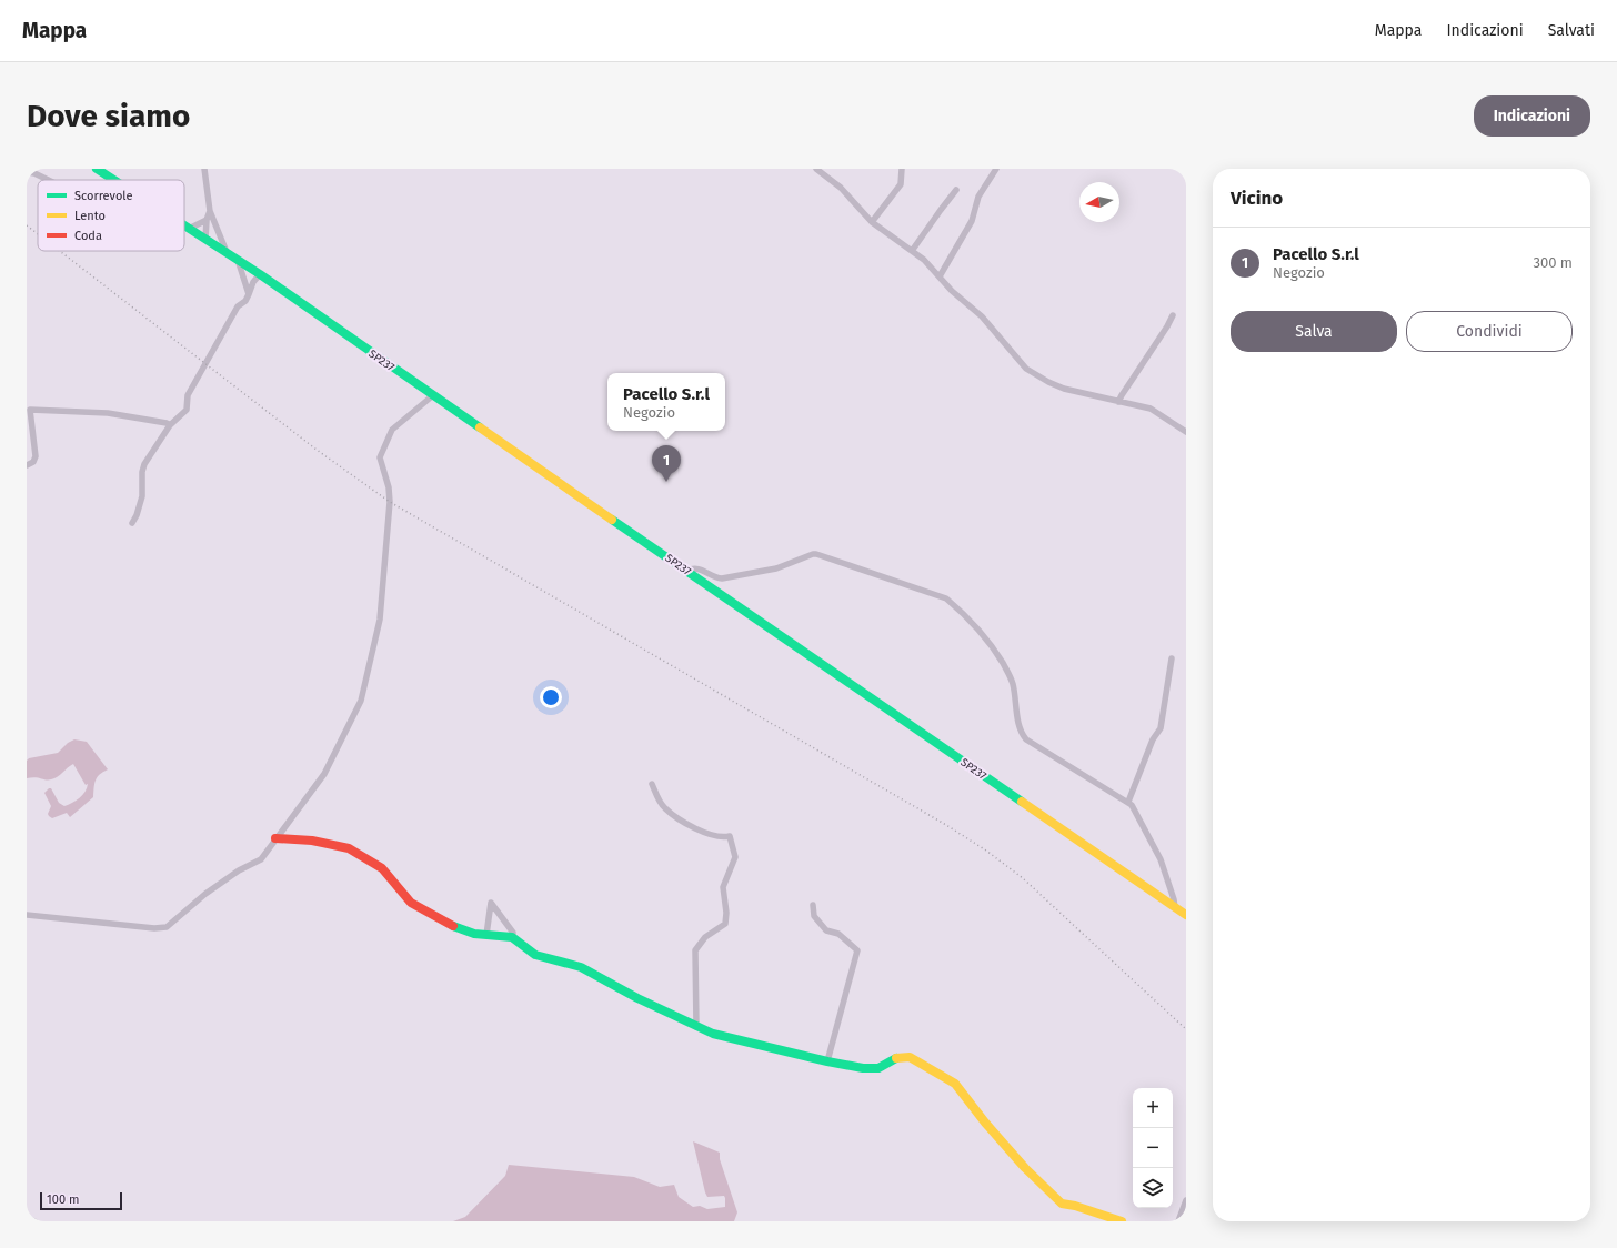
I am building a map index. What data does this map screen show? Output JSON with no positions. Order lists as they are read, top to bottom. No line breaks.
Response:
{"streets":{"main road":["SP237"]},"legend":["Scorrevole","Lento","Coda"],"scale_bar":"100 m","north":"left","page":{"header":"Mappa","nav":["Mappa","Indicazioni","Salvati"],"buttons":["Indicazioni",["Salva","Condividi"]],"title":"Dove siamo","heading":"Vicino","list":[{"mark":"1","name":"Pacello S.r.l","note":"Negozio","value":"300 m"}],"popup":["Pacello S.r.l","Negozio"],"pins":"1","map_buttons":["+","−"],"scale":"100 m"}}
